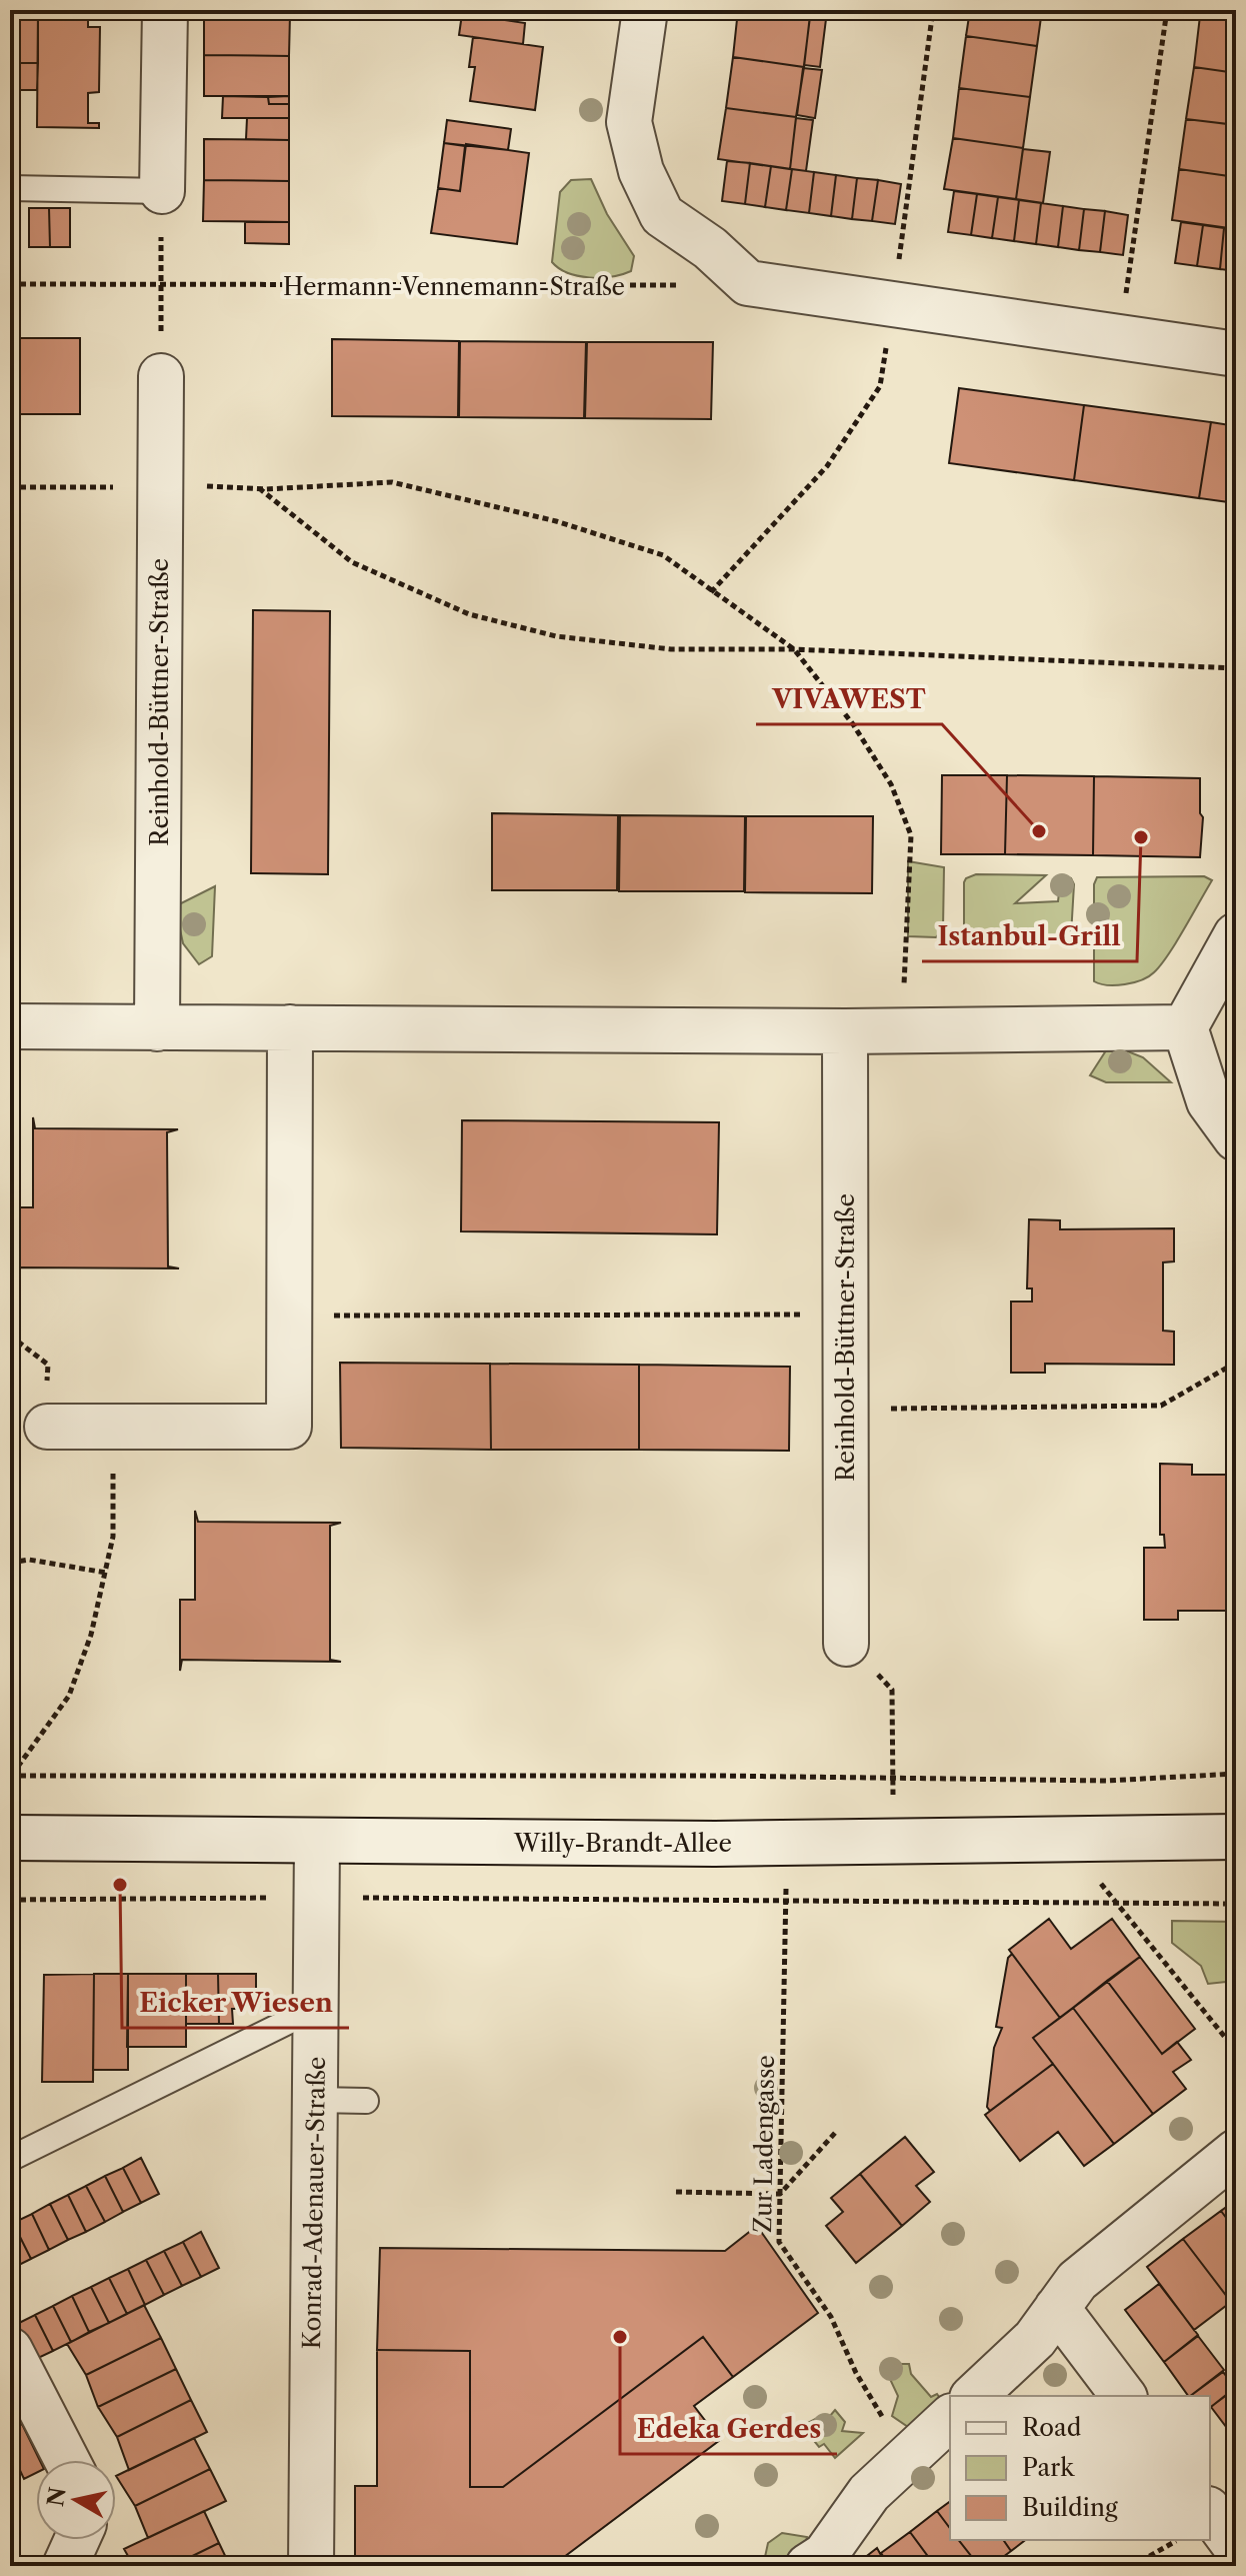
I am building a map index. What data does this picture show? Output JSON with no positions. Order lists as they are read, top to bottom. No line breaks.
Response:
{"streets":{"street":["Reinhold-Büttner-Straße","Willy-Brandt-Allee","Konrad-Adenauer-Straße"],"path":["Hermann-Vennemann-Straße","Zur Ladengasse"]},"crossings":[["Willy-Brandt-Allee","Zur Ladengasse"],["Willy-Brandt-Allee","Konrad-Adenauer-Straße"]],"places":["VIVAWEST","Istanbul-Grill","Eicker Wiesen","Edeka Gerdes"],"legend":["Road","Park","Building"],"north":"left"}
